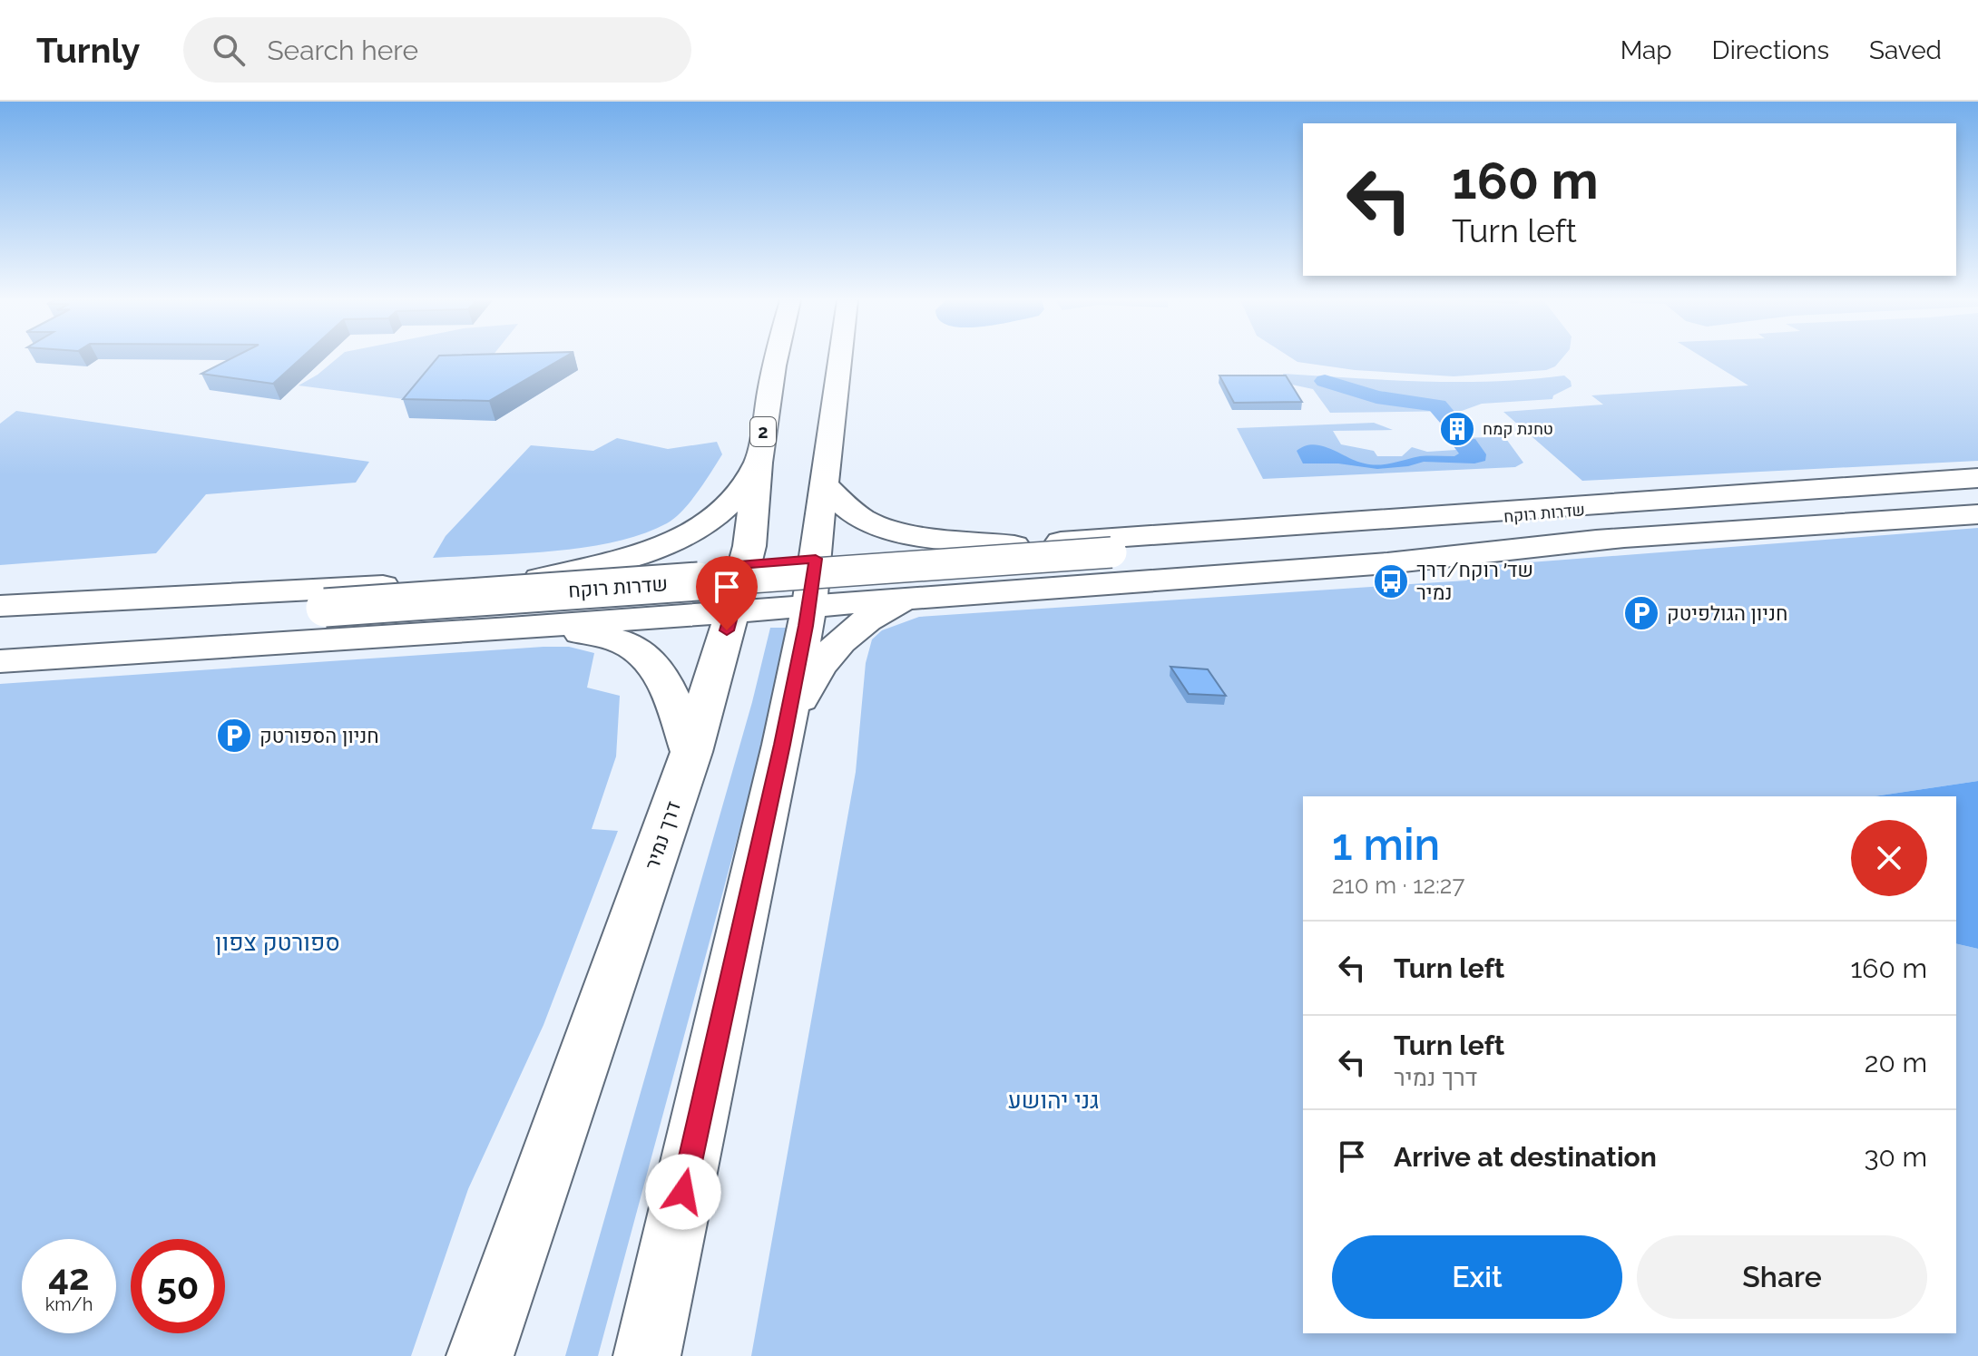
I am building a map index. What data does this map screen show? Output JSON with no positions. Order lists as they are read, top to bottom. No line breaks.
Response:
{"streets":{"main road":["2","שדרות רוקח","דרך נמיר"]},"parks":["ספורטק צפון","גני יהושע"],"places":{"building":["טחנת קמח"],"bus stop":["שד׳ רוקח/דרך נמיר"],"parking":["חניון הגולפיטק","חניון הספורטק"]},"page":{"header":"Turnly","search":"Search here","nav":["Map","Directions","Saved"],"turn":["160 m","Turn left"],"heading":["1 min","210 m · 12:27"],"list":[{"name":"Turn left","value":"160 m"},{"name":"Turn left","note":"דרך נמיר","value":"20 m"},{"name":"Arrive at destination","value":"30 m"}],"buttons":["Exit","Share"],"speed":"42 km/h","limit":"50"}}
